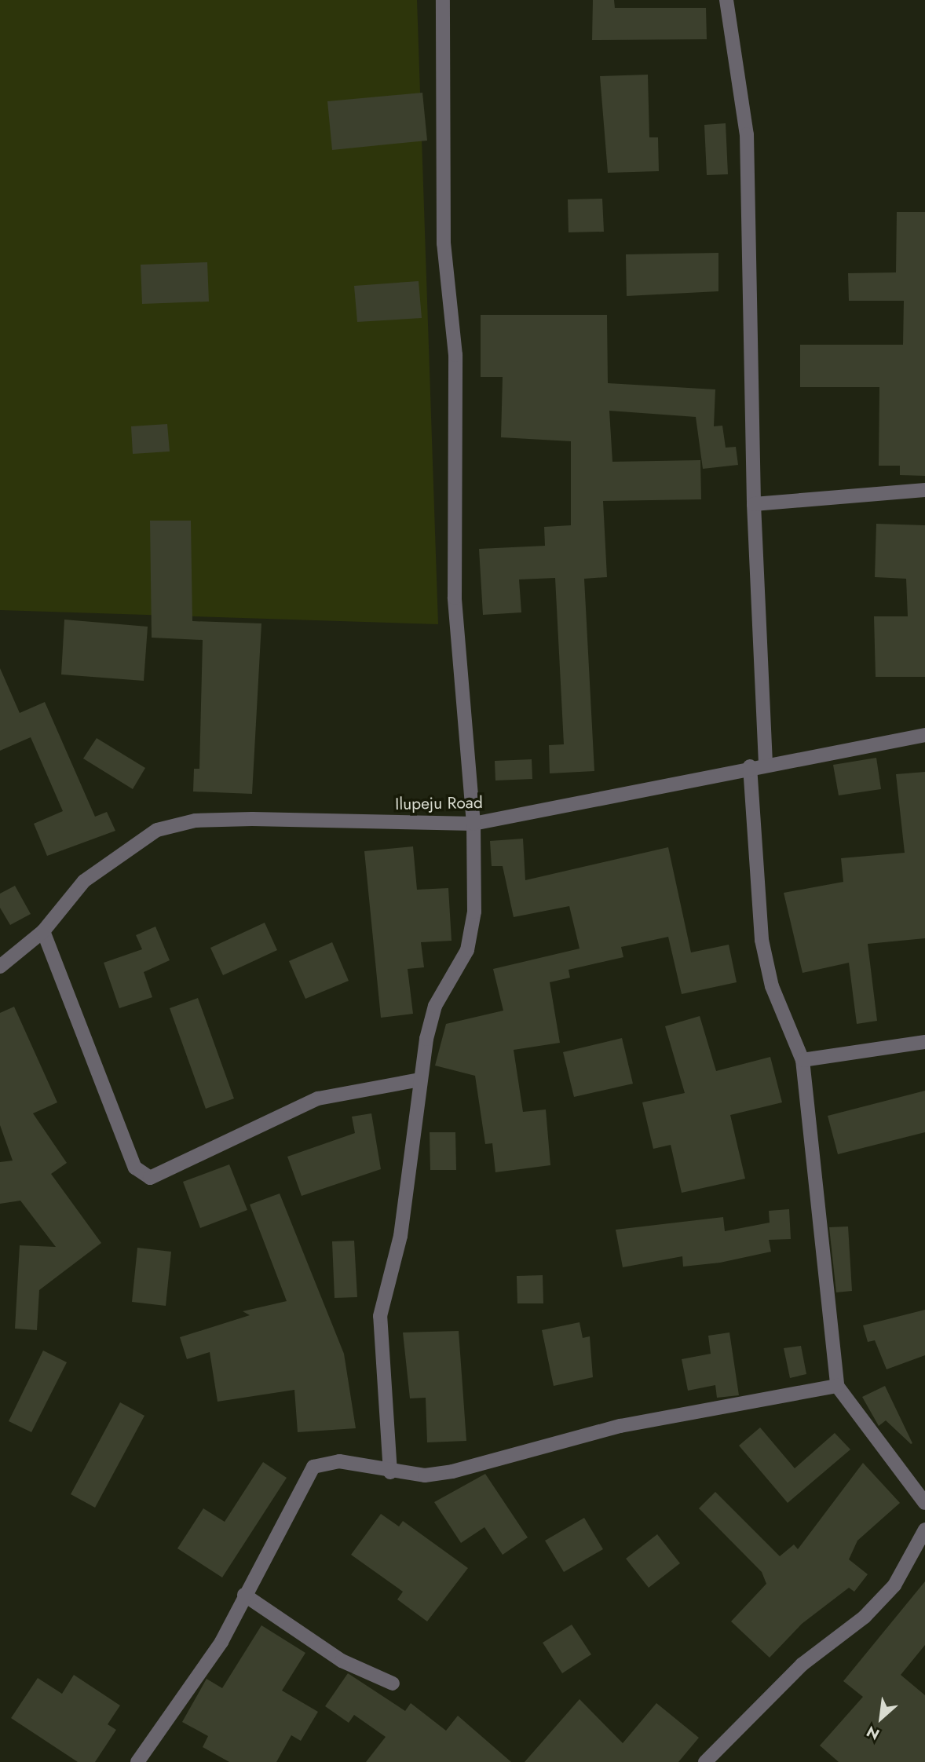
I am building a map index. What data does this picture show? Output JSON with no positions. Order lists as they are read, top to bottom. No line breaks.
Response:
{"streets":{"street":["Ilupeju Road"]},"north":"bottom left"}
